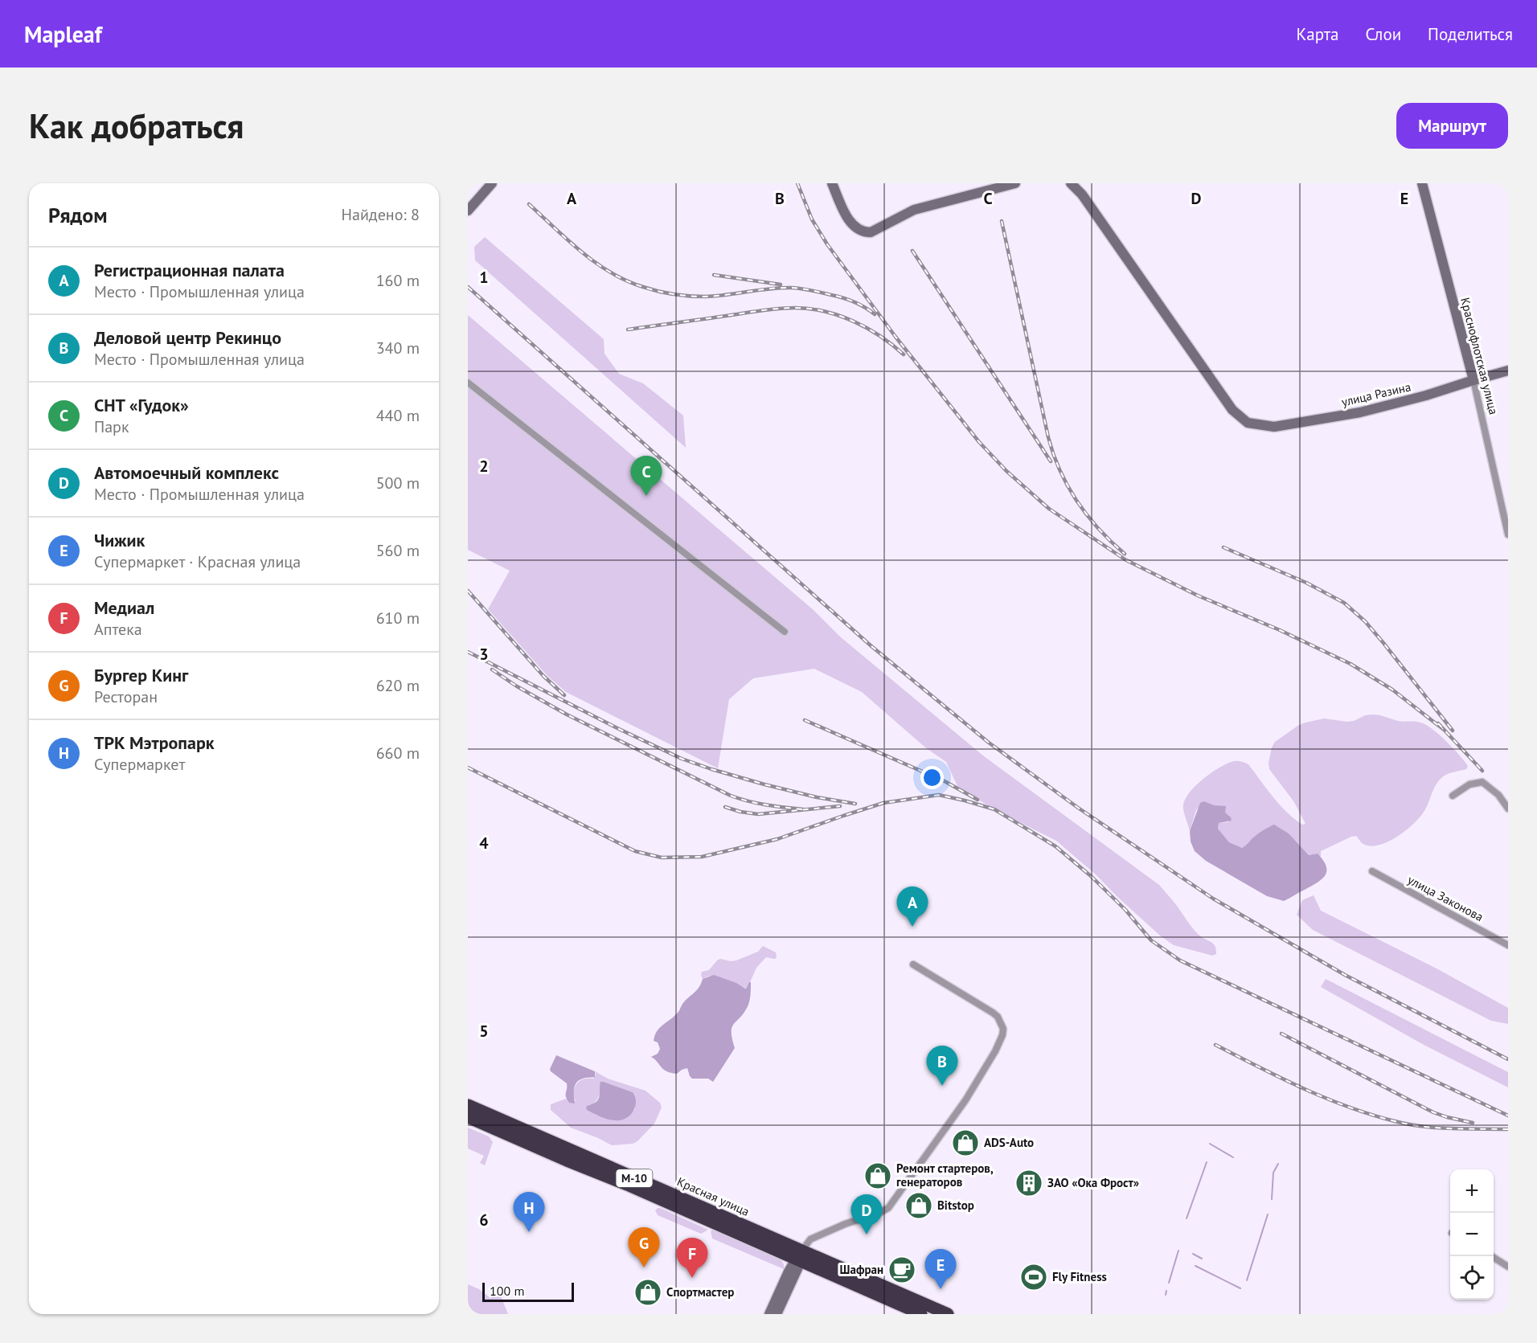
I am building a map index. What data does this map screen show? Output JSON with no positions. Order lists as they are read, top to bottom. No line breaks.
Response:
{"streets":{"highway":["М-10","Красная улица"],"street":["Краснофлотская улица","улица Разина","улица Законова"]},"crossings":[["Краснофлотская улица","улица Разина"]],"places":{"shop":["ADS-Auto","Ремонт стартеров, генераторов","Bitstop","Спортмастер"],"building":["ЗАО «Ока Фрост»"],"cafe":["Шафран"],"sports":["Fly Fitness"]},"scale_bar":"100 m","page":{"header":"Mapleaf","nav":["Карта","Слои","Поделиться"],"buttons":"Маршрут","title":"Как добраться","heading":["Рядом","Найдено: 8"],"list":[{"mark":"A","name":"Регистрационная палата","note":"Место · Промышленная улица","value":"160 m"},{"mark":"B","name":"Деловой центр Рекинцо","note":"Место · Промышленная улица","value":"340 m"},{"mark":"C","name":"СНТ «Гудок»","note":"Парк","value":"440 m"},{"mark":"D","name":"Автомоечный комплекс","note":"Место · Промышленная улица","value":"500 m"},{"mark":"E","name":"Чижик","note":"Супермаркет · Красная улица","value":"560 m"},{"mark":"F","name":"Медиал","note":"Аптека","value":"610 m"},{"mark":"G","name":"Бургер Кинг","note":"Ресторан","value":"620 m"},{"mark":"H","name":"ТРК Мэтропарк","note":"Супермаркет","value":"660 m"}],"pins":["C","A","B","H","D","G","F","E"],"map_buttons":["+","−"],"scale":"100 m"},"grid":{"columns":["A","B","C","D","E"],"rows":["1","2","3","4","5","6"]}}
